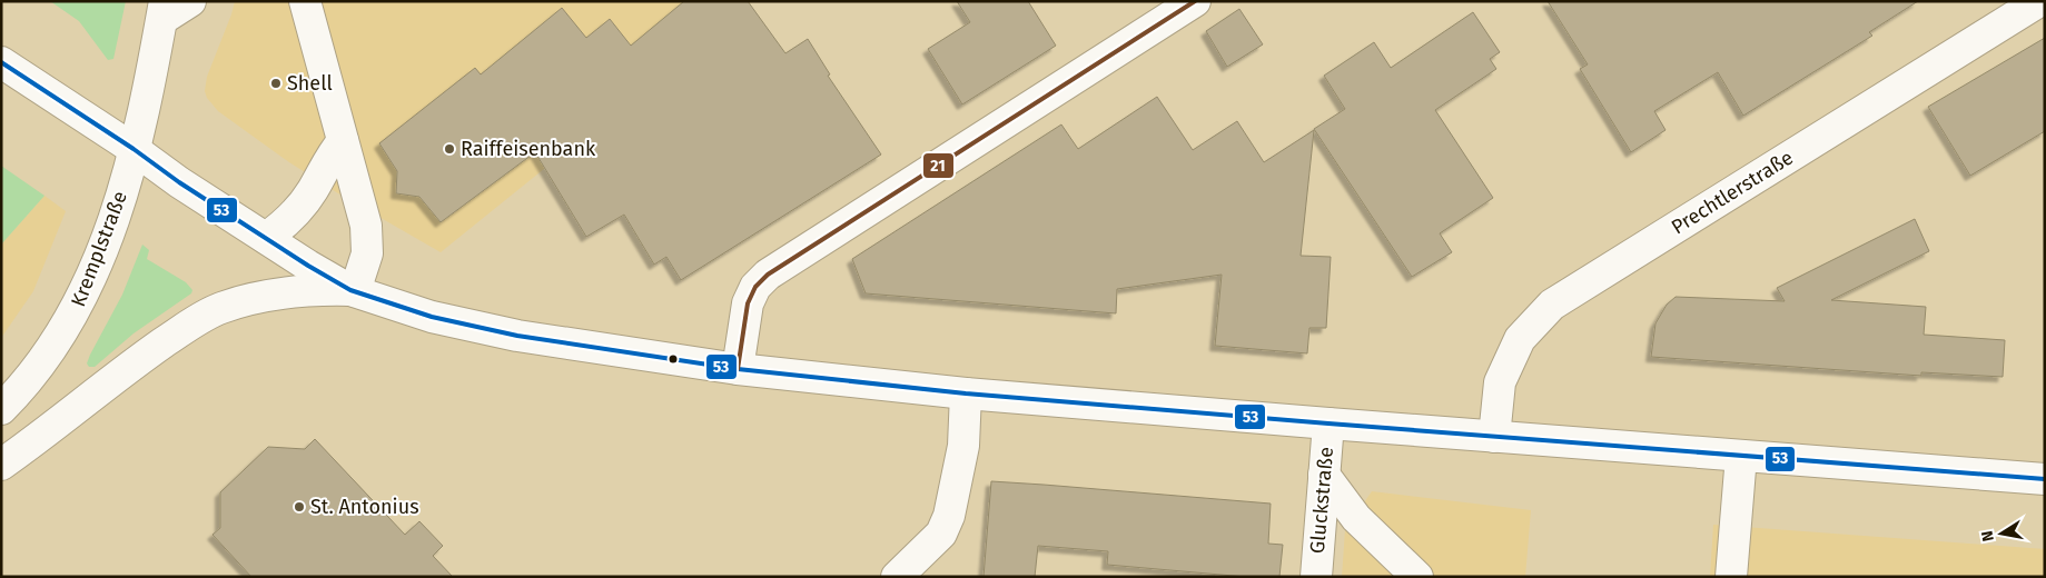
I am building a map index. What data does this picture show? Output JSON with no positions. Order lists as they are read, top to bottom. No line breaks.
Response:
{"streets":{"main road":["Prechtlerstraße","Kremplstraße","Gluckstraße"]},"places":["Shell","Raiffeisenbank","St. Antonius"],"lines":["transit line 21","transit line 53"],"north":"left"}
